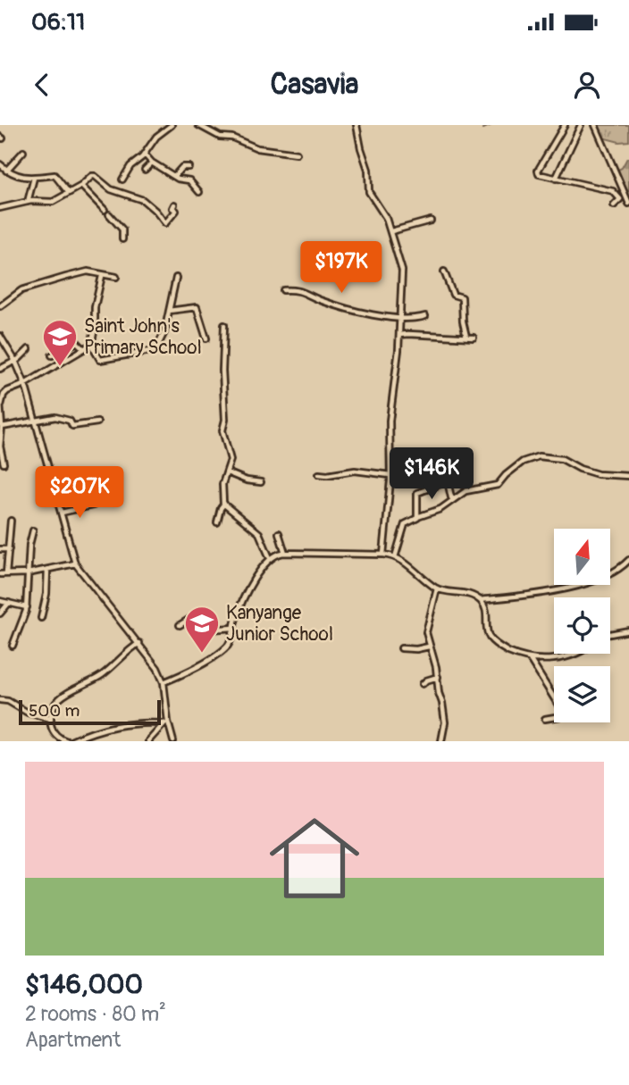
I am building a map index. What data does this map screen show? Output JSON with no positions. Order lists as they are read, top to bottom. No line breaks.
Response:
{"places":{"school or university":["Saint John's Primary School","Kanyange Junior School"]},"scale_bar":"500 m","north":"top","page":{"status":"06:11","header":"Casavia","price":["$197K","$146K","$207K"],"scale":"500 m","list":[{"name":"$146,000","note":"2 rooms · 80 m² · Apartment"}]}}
